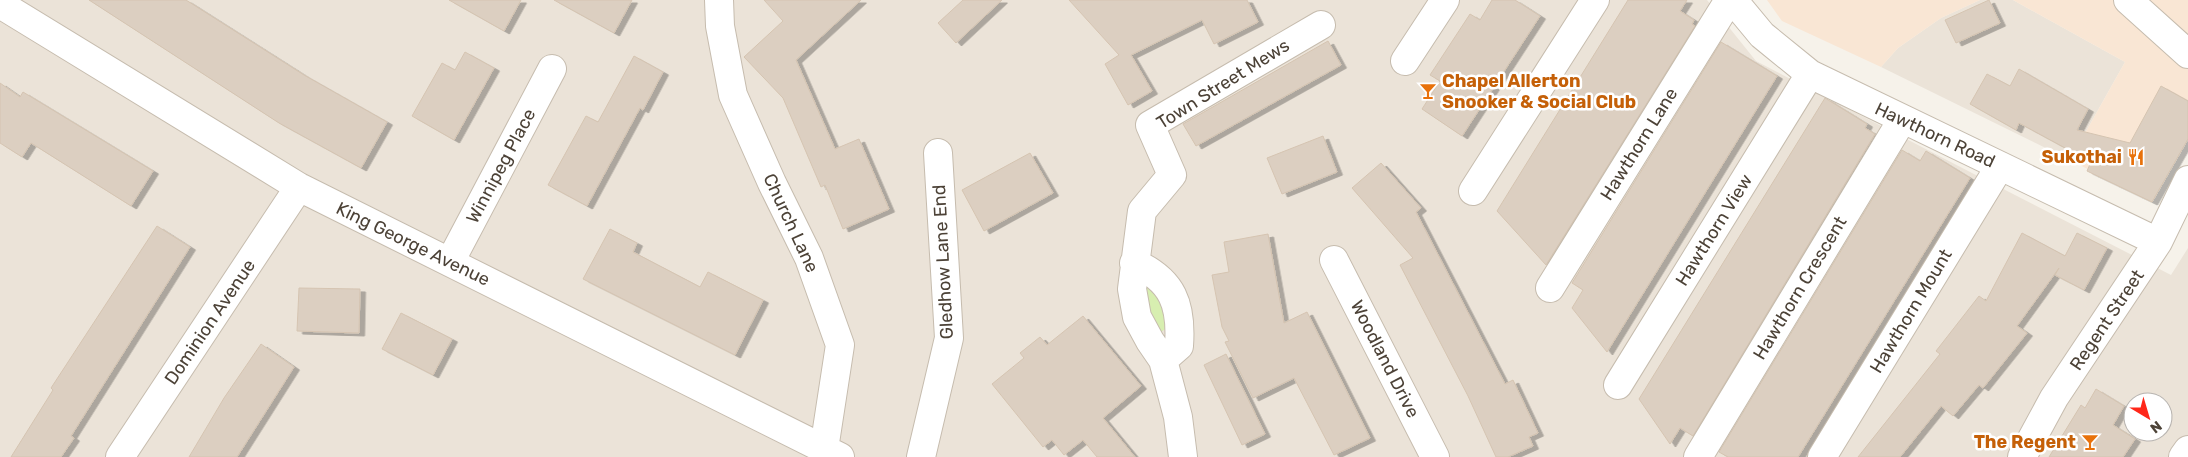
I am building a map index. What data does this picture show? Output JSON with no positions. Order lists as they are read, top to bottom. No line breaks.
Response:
{"streets":{"street":["Town Street Mews","Hawthorn Road","Hawthorn Lane","Winnipeg Place","Church Lane","Hawthorn View","King George Avenue","Gledhow Lane End","Hawthorn Crescent","Hawthorn Mount","Regent Street","Dominion Avenue","Woodland Drive"]},"crossings":[["Hawthorn Road","Hawthorn View"],["Hawthorn Road","Hawthorn Crescent"],["Hawthorn Road","Hawthorn Mount"],["Hawthorn Road","Regent Street"],["Winnipeg Place","King George Avenue"],["Church Lane","King George Avenue"],["King George Avenue","Dominion Avenue"]],"places":{"bar":["Chapel Allerton Snooker & Social Club","The Regent"],"restaurant":["Sukothai"]},"north":"bottom right"}
